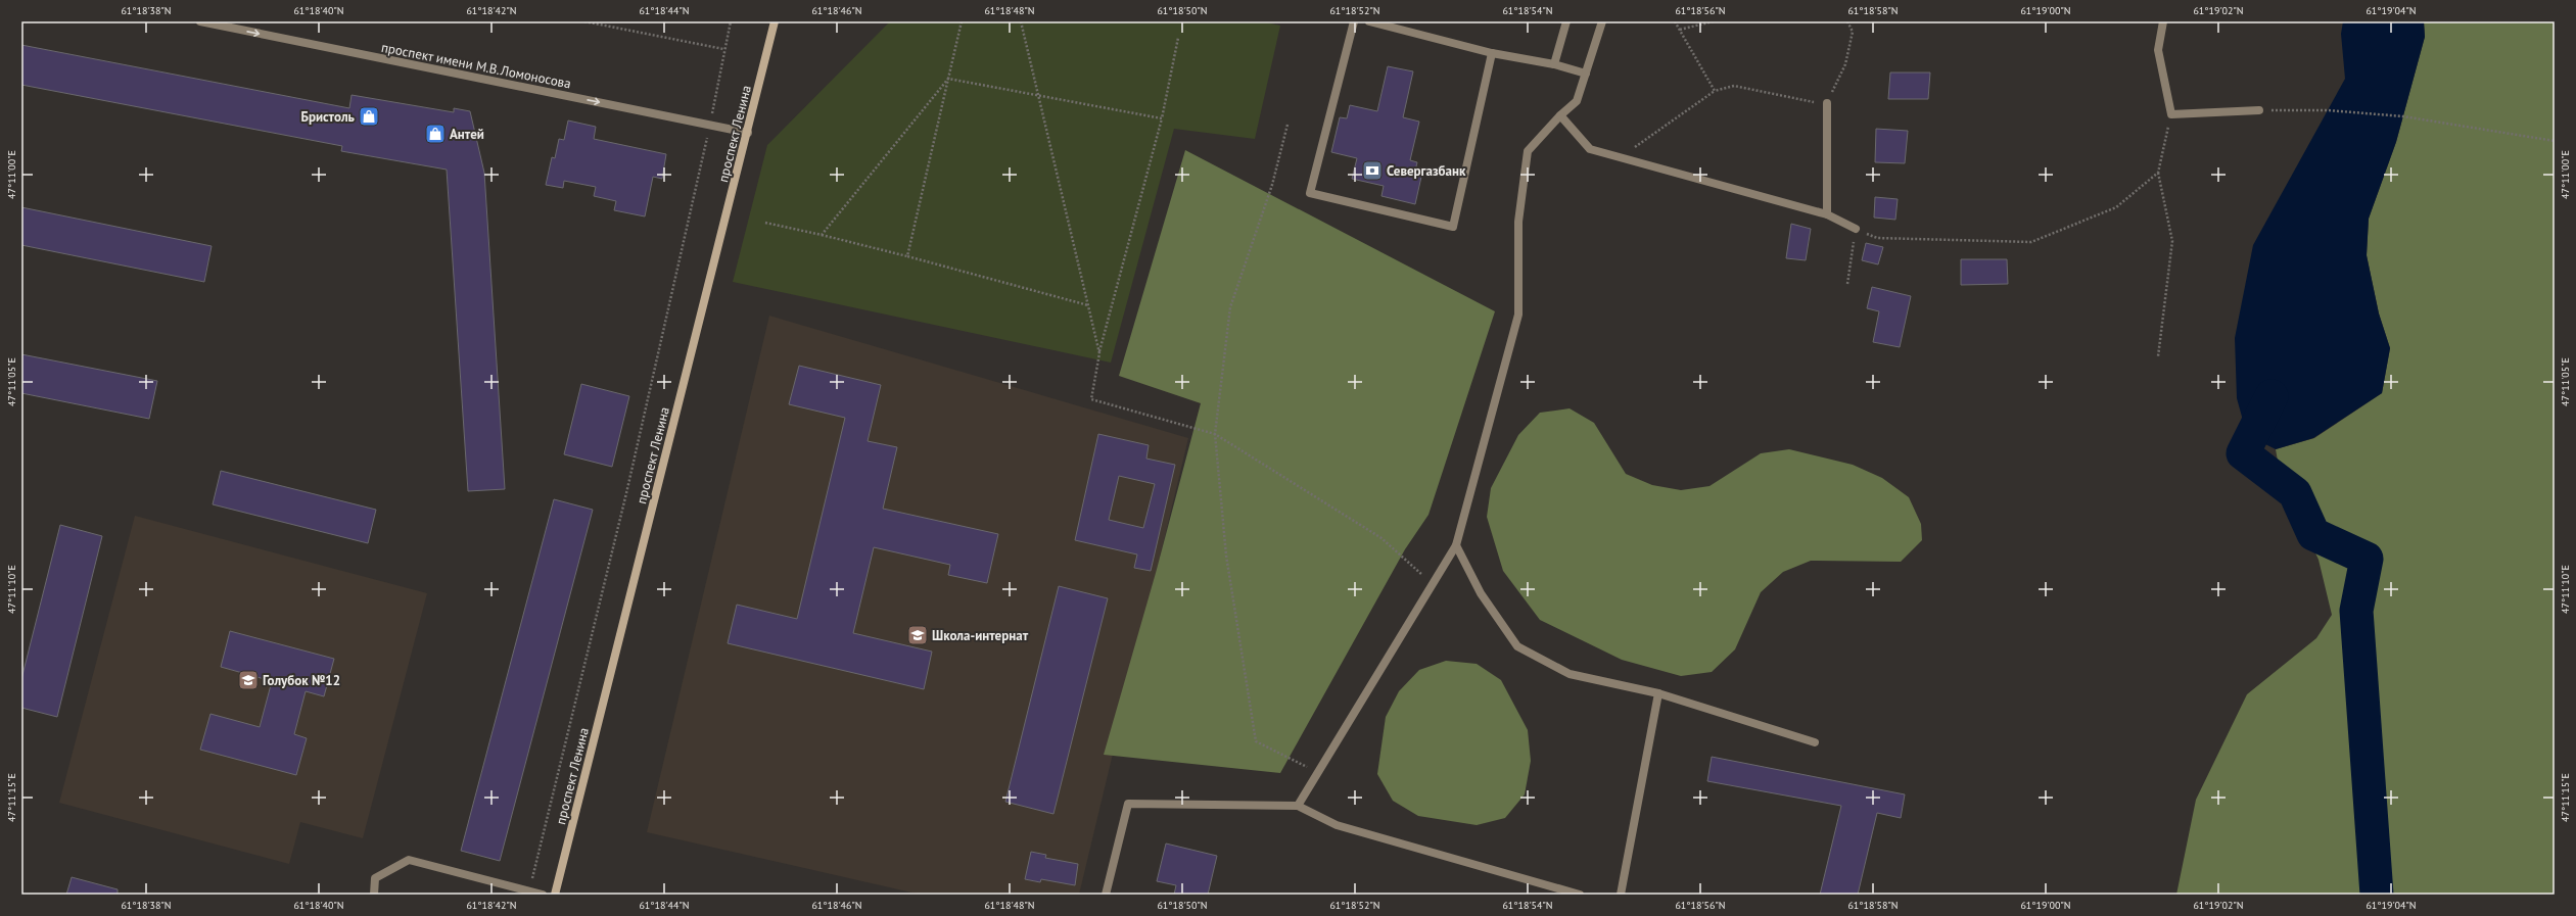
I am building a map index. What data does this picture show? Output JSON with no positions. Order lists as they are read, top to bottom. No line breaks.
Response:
{"streets":{"street":["проспект имени М.В.Ломоносова","проспект Ленина"]},"crossings":[["проспект имени М.В.Ломоносова","проспект Ленина"]],"one_way":["проспект имени М.В.Ломоносова"],"places":{"shop":["Бристоль","Антей"],"bank":["Севергазбанк"],"school or university":["Школа-интернат","Голубок №12"]},"coordinates":["61°18'38\"N","61°18'40\"N","61°18'42\"N","61°18'44\"N","61°18'46\"N","61°18'48\"N","61°18'50\"N","61°18'52\"N","61°18'54\"N","61°18'56\"N","61°18'58\"N","61°19'00\"N","61°19'02\"N","61°19'04\"N","47°11'00\"E","47°11'05\"E","47°11'10\"E","47°11'15\"E"]}
